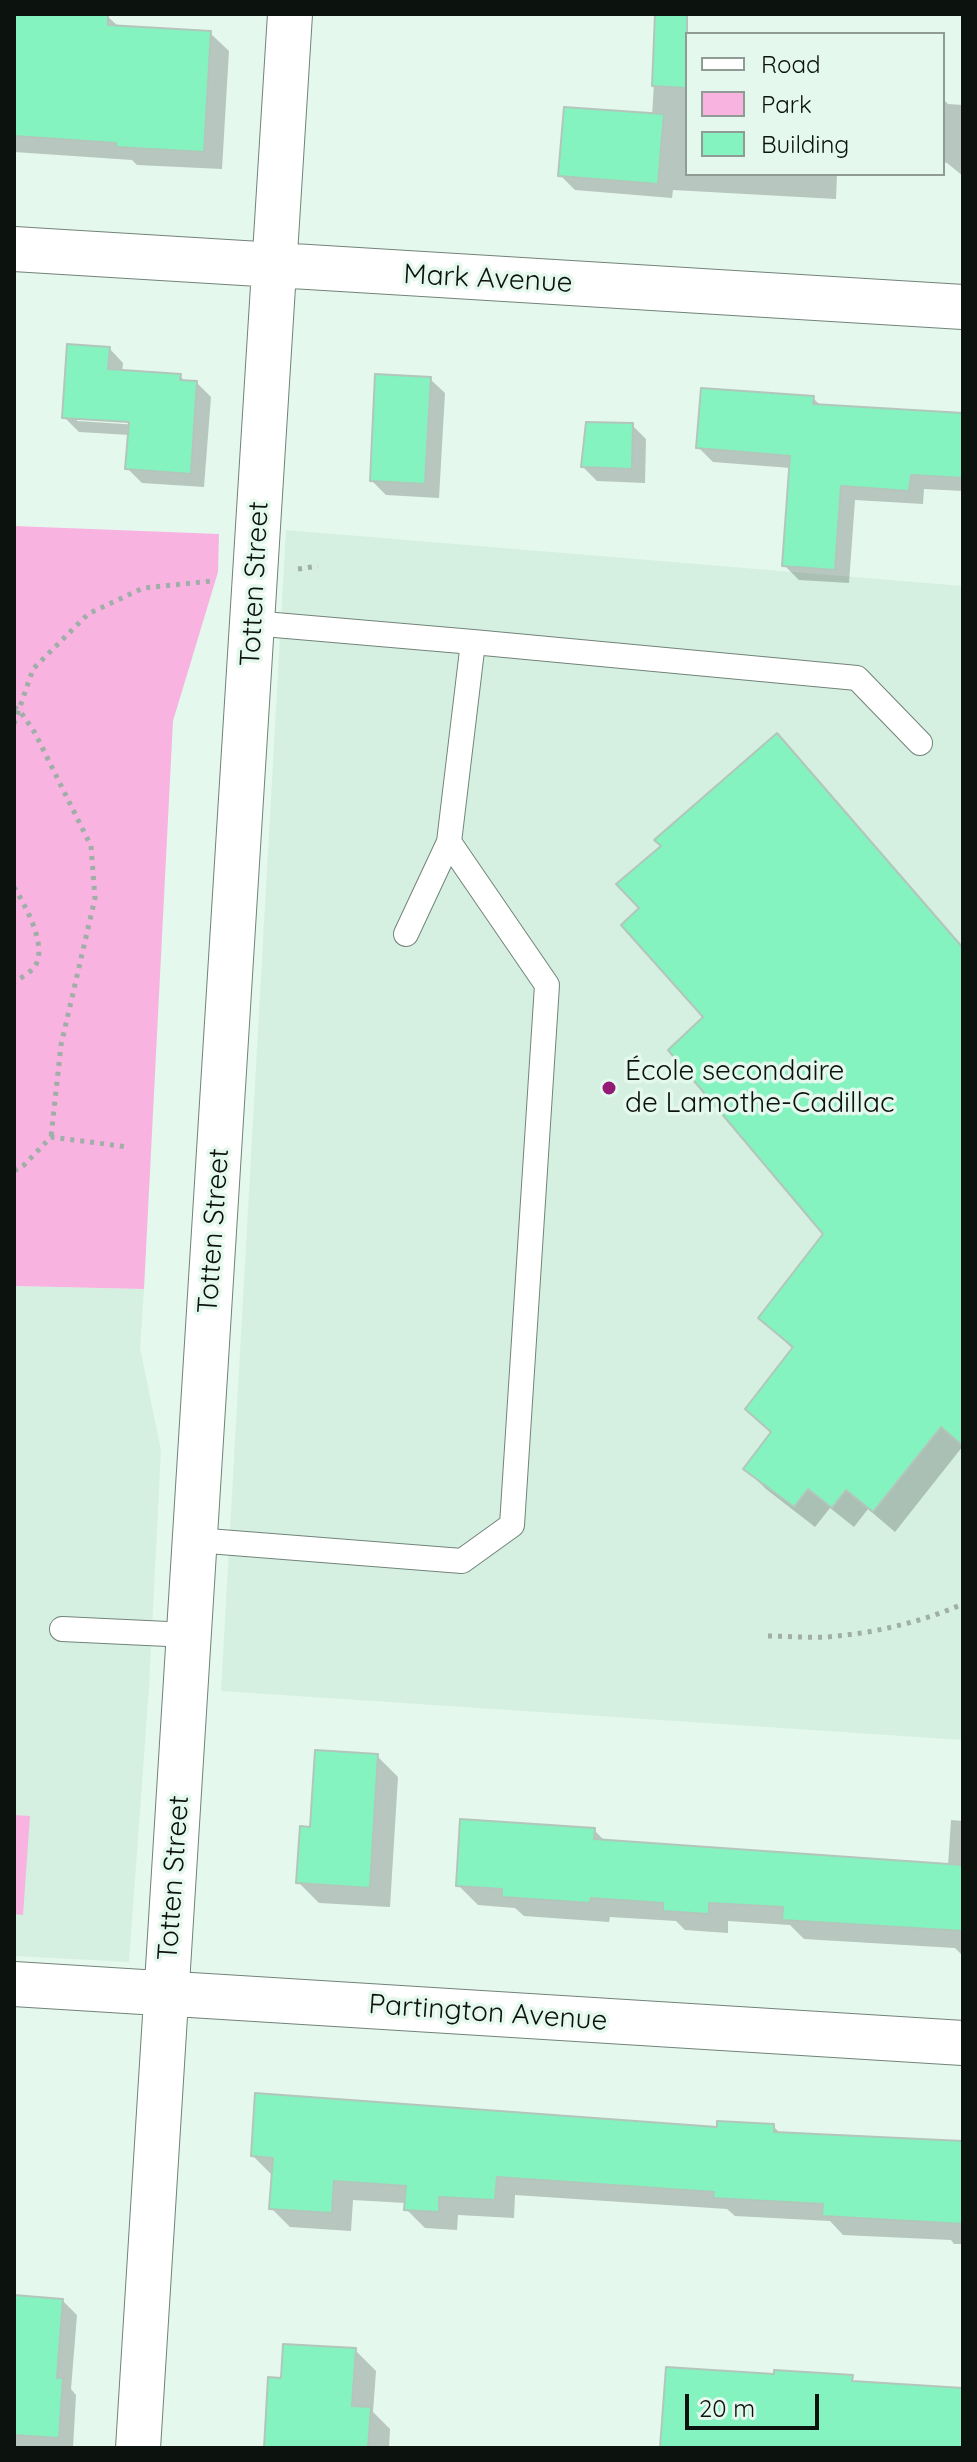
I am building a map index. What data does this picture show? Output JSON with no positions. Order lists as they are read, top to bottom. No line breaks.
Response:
{"streets":{"street":["Mark Avenue","Totten Street","Partington Avenue"]},"crossings":[["Mark Avenue","Totten Street"],["Totten Street","Partington Avenue"]],"places":["École secondaire de Lamothe-Cadillac"],"legend":["Road","Park","Building"],"scale_bar":"20 m"}
